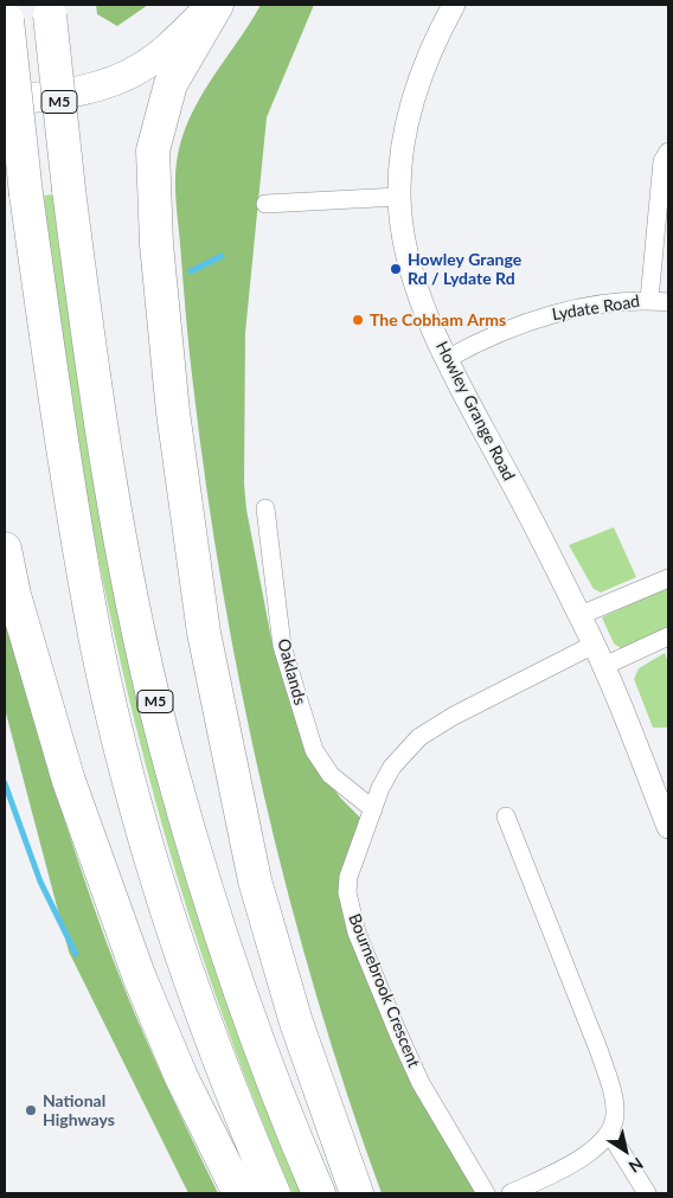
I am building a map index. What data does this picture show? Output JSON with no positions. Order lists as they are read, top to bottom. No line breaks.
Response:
{"streets":{"highway":["M5"],"street":["Lydate Road","Howley Grange Road","Oaklands","Bournebrook Crescent"]},"crossings":[["Lydate Road","Howley Grange Road"],["Howley Grange Road","Bournebrook Crescent"],["Oaklands","Bournebrook Crescent"]],"places":["Howley Grange Rd / Lydate Rd","The Cobham Arms","National Highways"],"north":"bottom right"}
